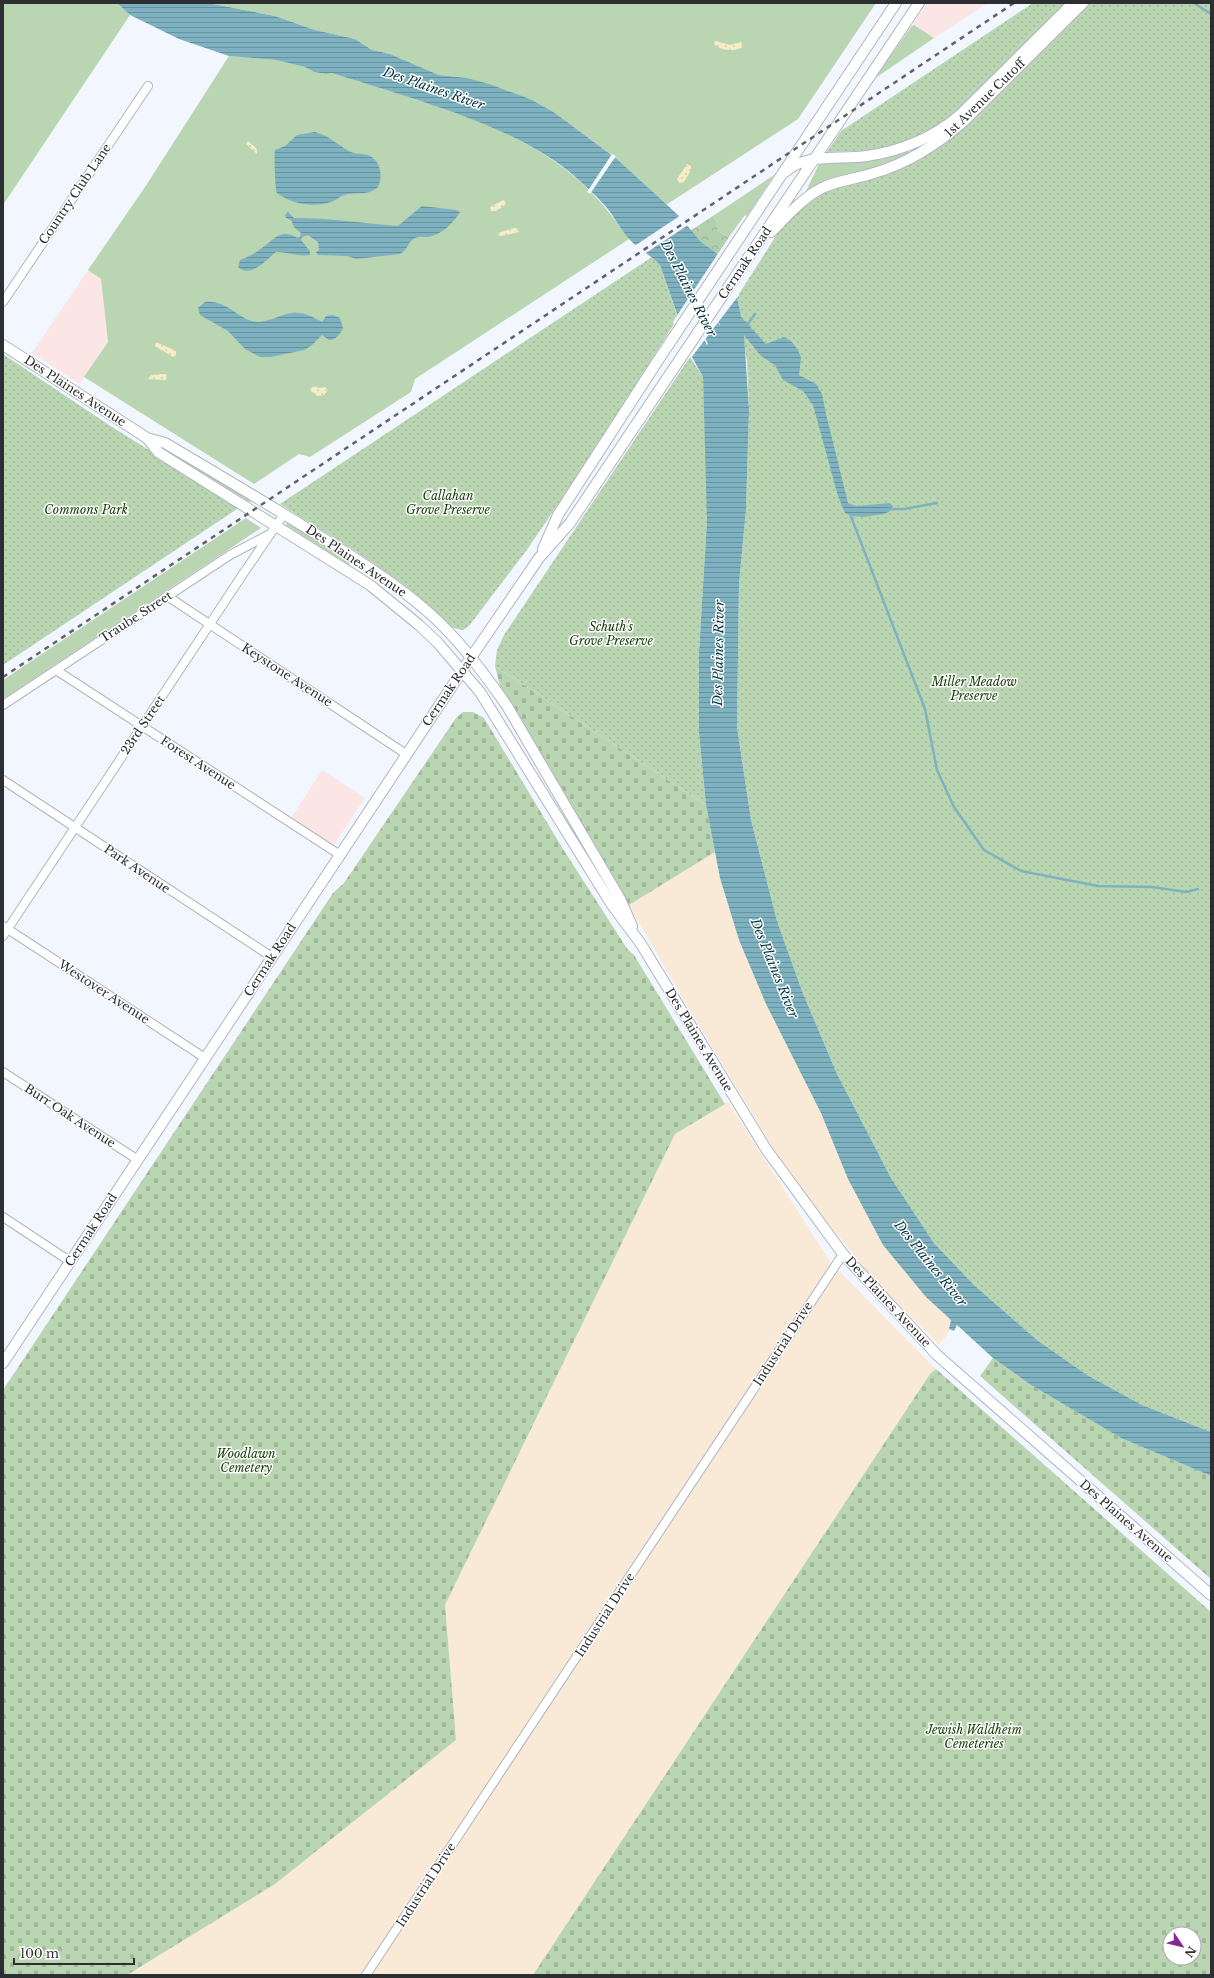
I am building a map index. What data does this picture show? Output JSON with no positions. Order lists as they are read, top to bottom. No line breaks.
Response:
{"streets":{"main road":["1st Avenue Cutoff","Cermak Road","Des Plaines Avenue"],"street":["Country Club Lane","Traube Street","Keystone Avenue","23rd Street","Forest Avenue","Park Avenue","Westover Avenue","Burr Oak Avenue","Industrial Drive"]},"crossings":[["1st Avenue Cutoff","Cermak Road"],["Cermak Road","Des Plaines Avenue"],["Cermak Road","Keystone Avenue"],["Cermak Road","Forest Avenue"],["Cermak Road","Park Avenue"],["Cermak Road","Westover Avenue"],["Cermak Road","Burr Oak Avenue"],["Des Plaines Avenue","Traube Street"],["Des Plaines Avenue","23rd Street"],["Des Plaines Avenue","Industrial Drive"],["Traube Street","Keystone Avenue"],["Traube Street","23rd Street"],["Traube Street","Forest Avenue"],["Keystone Avenue","23rd Street"],["23rd Street","Forest Avenue"],["23rd Street","Park Avenue"],["23rd Street","Westover Avenue"]],"water":["Des Plaines River"],"parks":["Callahan Grove Preserve","Commons Park","Schuth's Grove Preserve","Miller Meadow Preserve","Woodlawn Cemetery","Jewish Waldheim Cemeteries"],"scale_bar":"100 m","north":"bottom right"}
